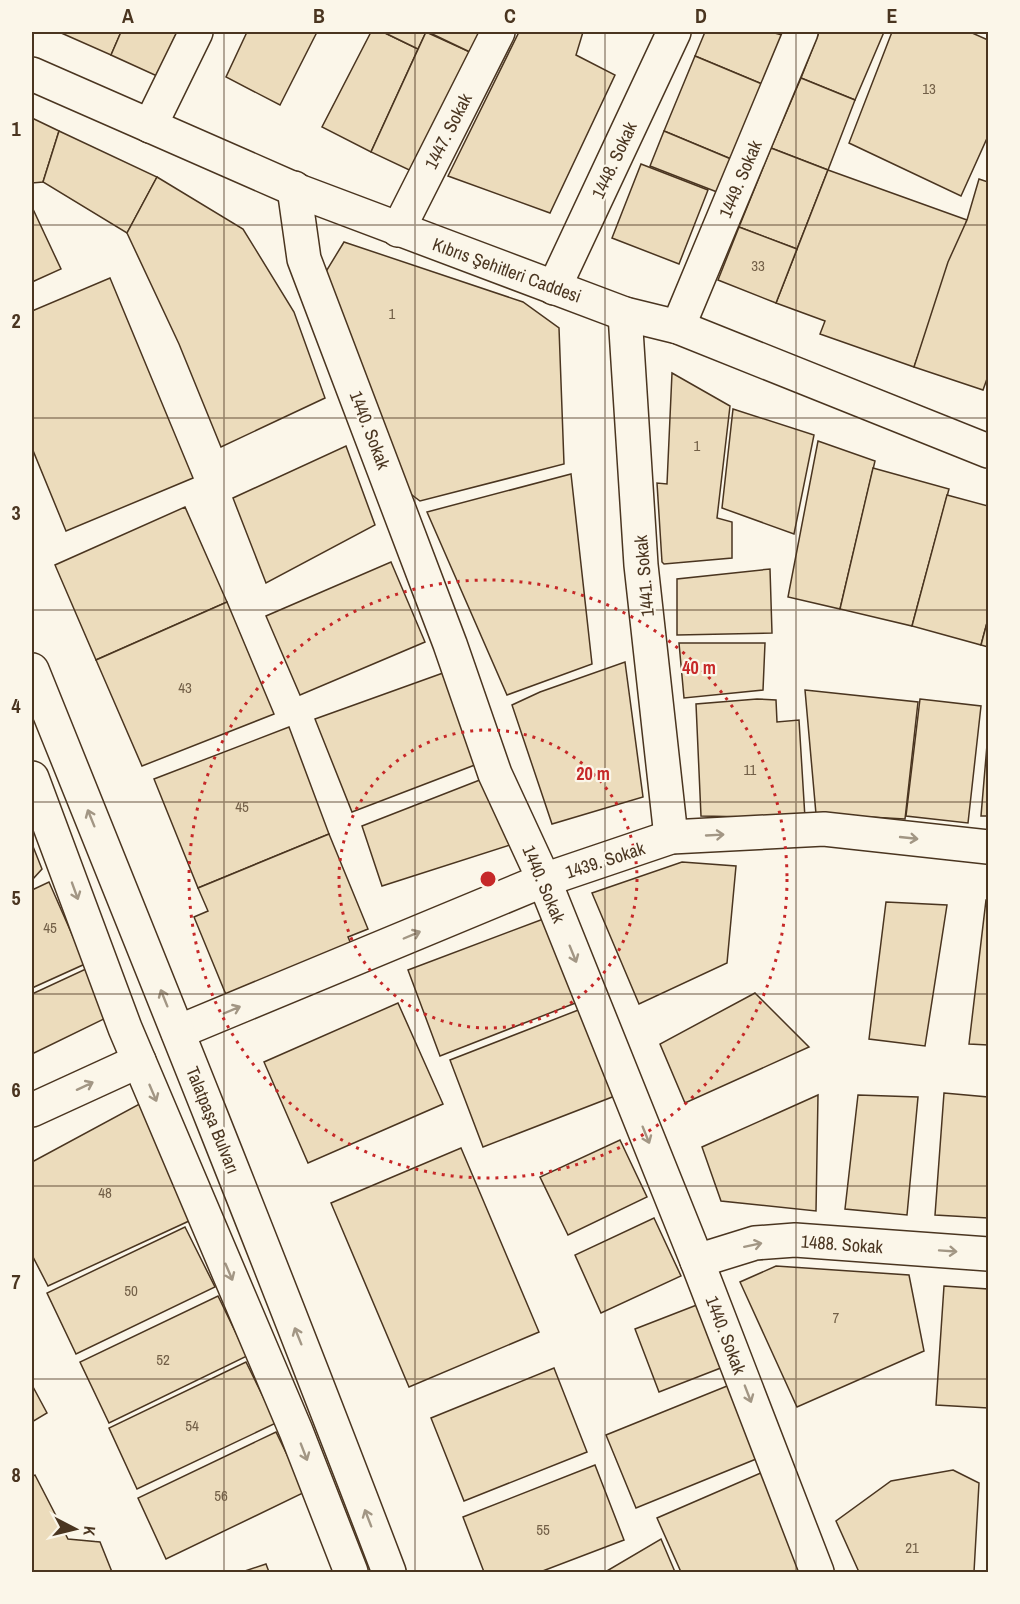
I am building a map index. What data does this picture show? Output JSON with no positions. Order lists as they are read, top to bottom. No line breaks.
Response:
{"streets":{"street":["1447. Sokak","1448. Sokak","1449. Sokak","Kıbrıs Şehitleri Caddesi","1440. Sokak","1441. Sokak","1439. Sokak","Talatpaşa Bulvarı","1488. Sokak"]},"crossings":[["1447. Sokak","Kıbrıs Şehitleri Caddesi"],["1448. Sokak","Kıbrıs Şehitleri Caddesi"],["1449. Sokak","Kıbrıs Şehitleri Caddesi"],["Kıbrıs Şehitleri Caddesi","1440. Sokak"],["Kıbrıs Şehitleri Caddesi","1441. Sokak"],["1440. Sokak","1439. Sokak"],["1440. Sokak","1488. Sokak"],["1441. Sokak","1439. Sokak"],["1439. Sokak","Talatpaşa Bulvarı"]],"one_way":["1440. Sokak","1439. Sokak","1488. Sokak"],"house_numbers":["13","33","1","1","43","11","45","45","48","50","7","52","54","56","55","21"],"north":"right","grid":{"columns":["A","B","C","D","E"],"rows":["1","2","3","4","5","6","7","8"]},"rings":["40 m","20 m"]}
